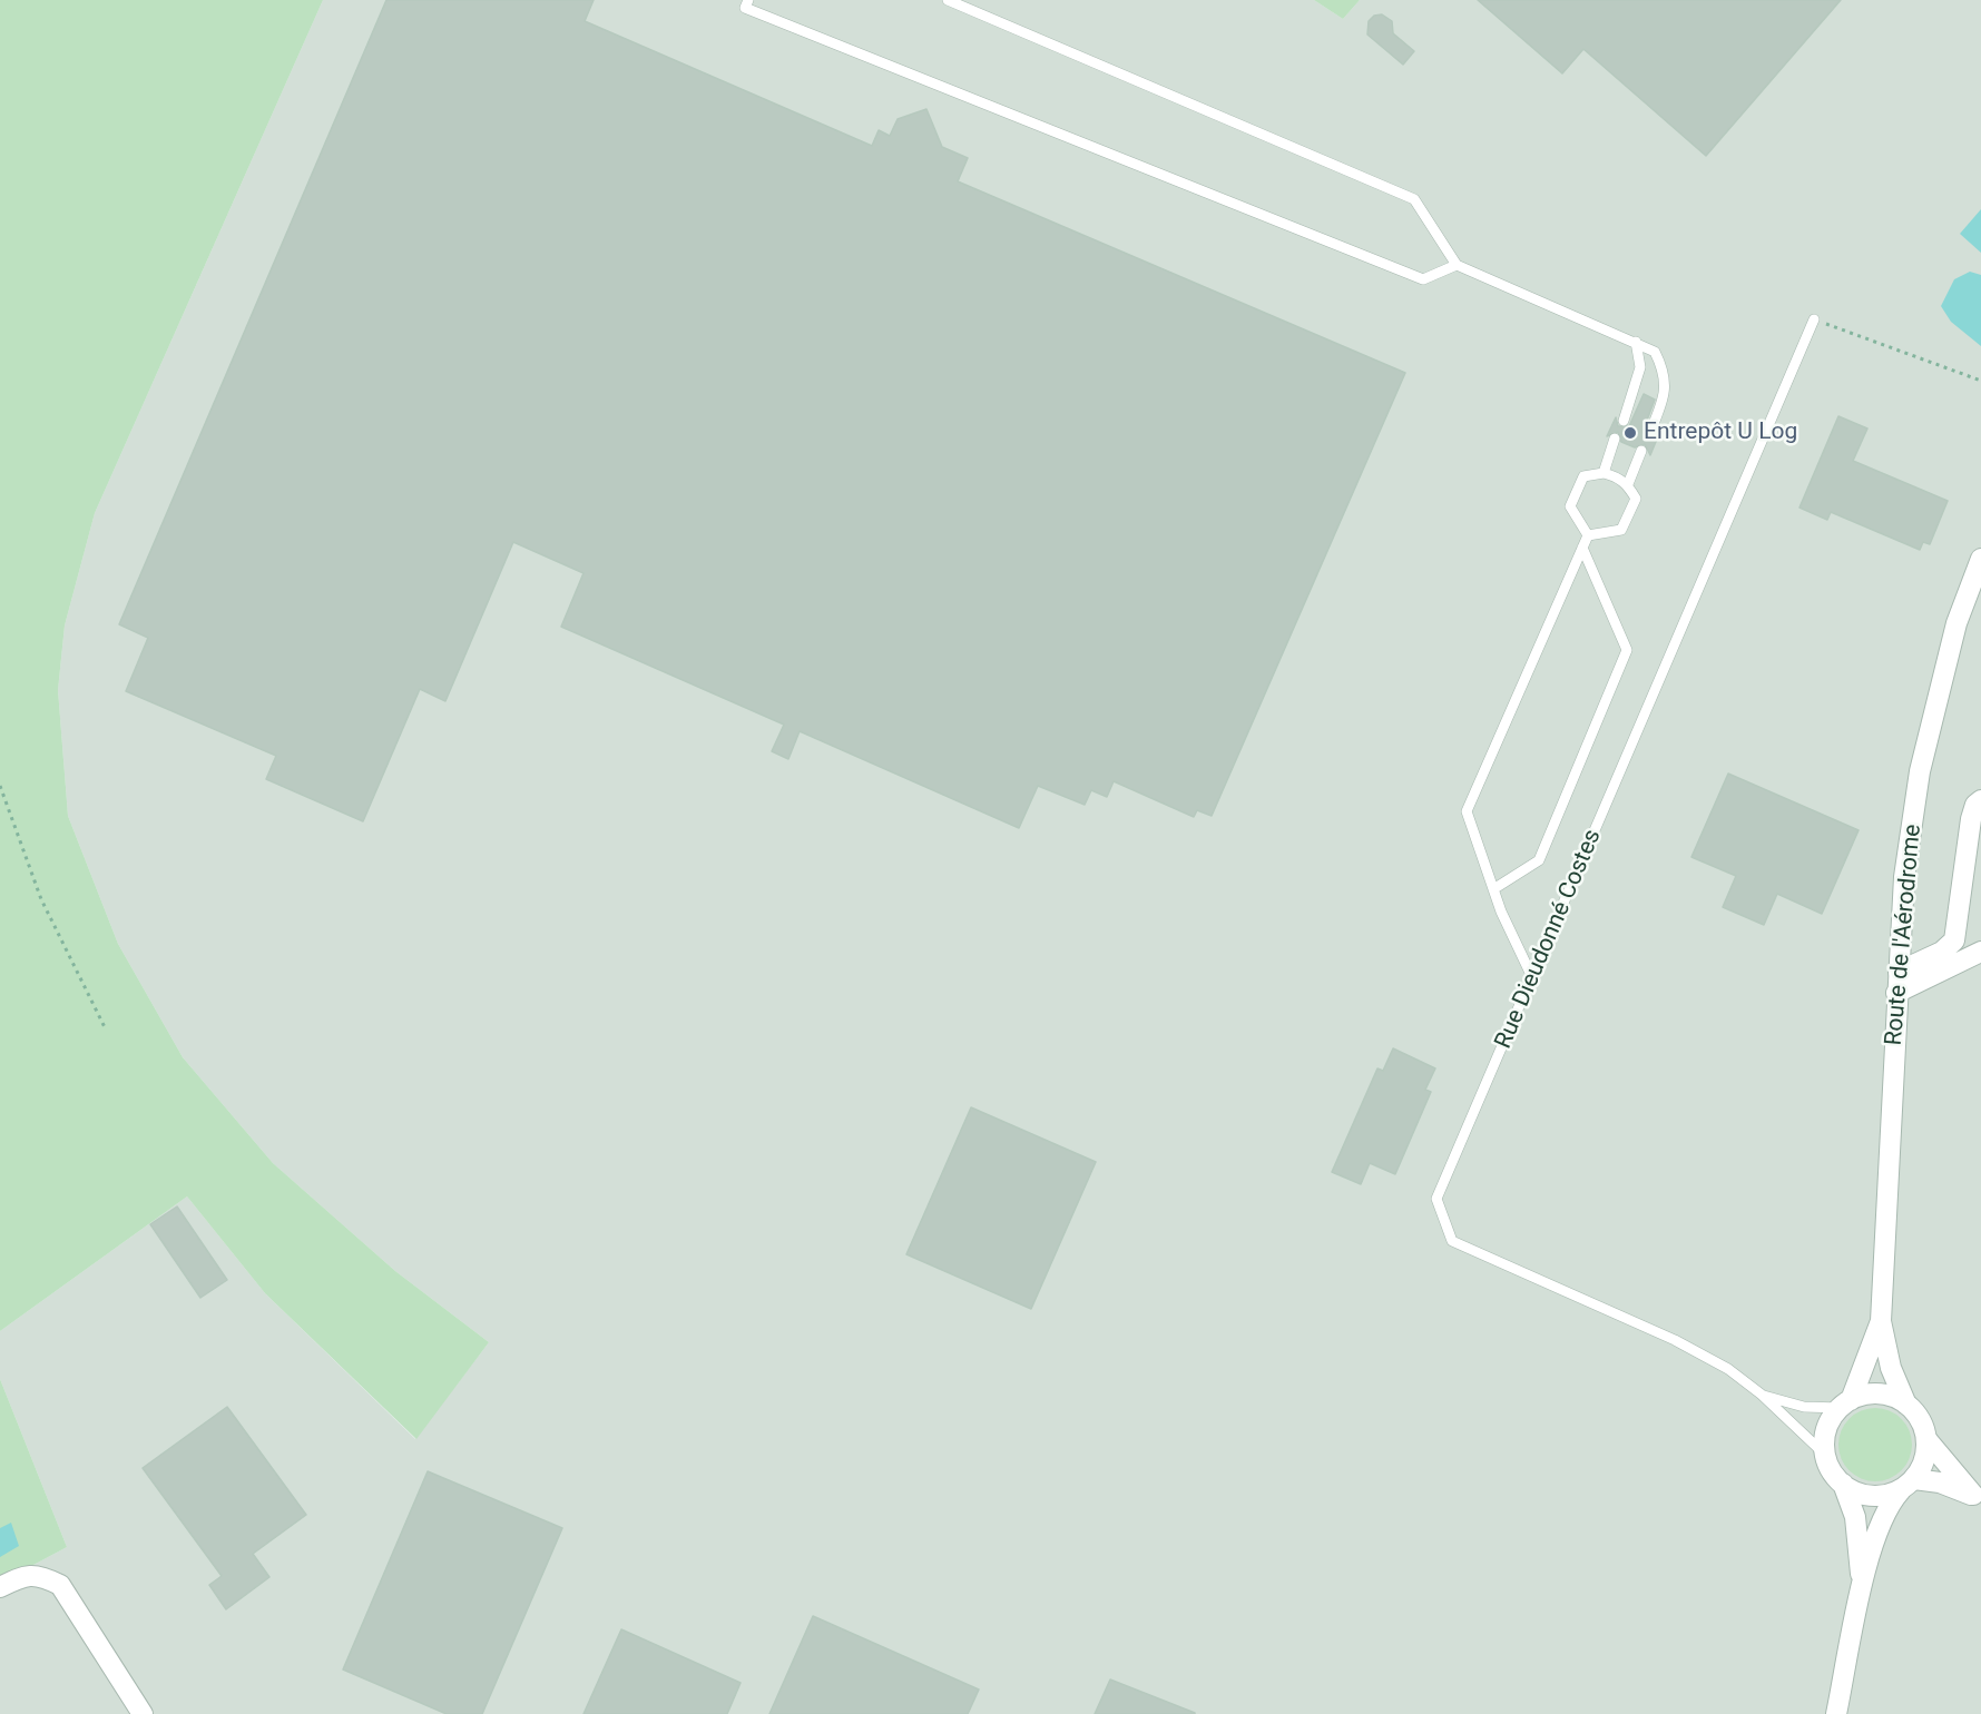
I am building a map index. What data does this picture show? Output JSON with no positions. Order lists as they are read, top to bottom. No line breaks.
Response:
{"streets":{"street":["Route de l'Aérodrome"],"lane":["Rue Dieudonné Costes"]},"crossings":[["Route de l'Aérodrome","Rue Dieudonné Costes"]],"places":["Entrepôt U Log"]}
